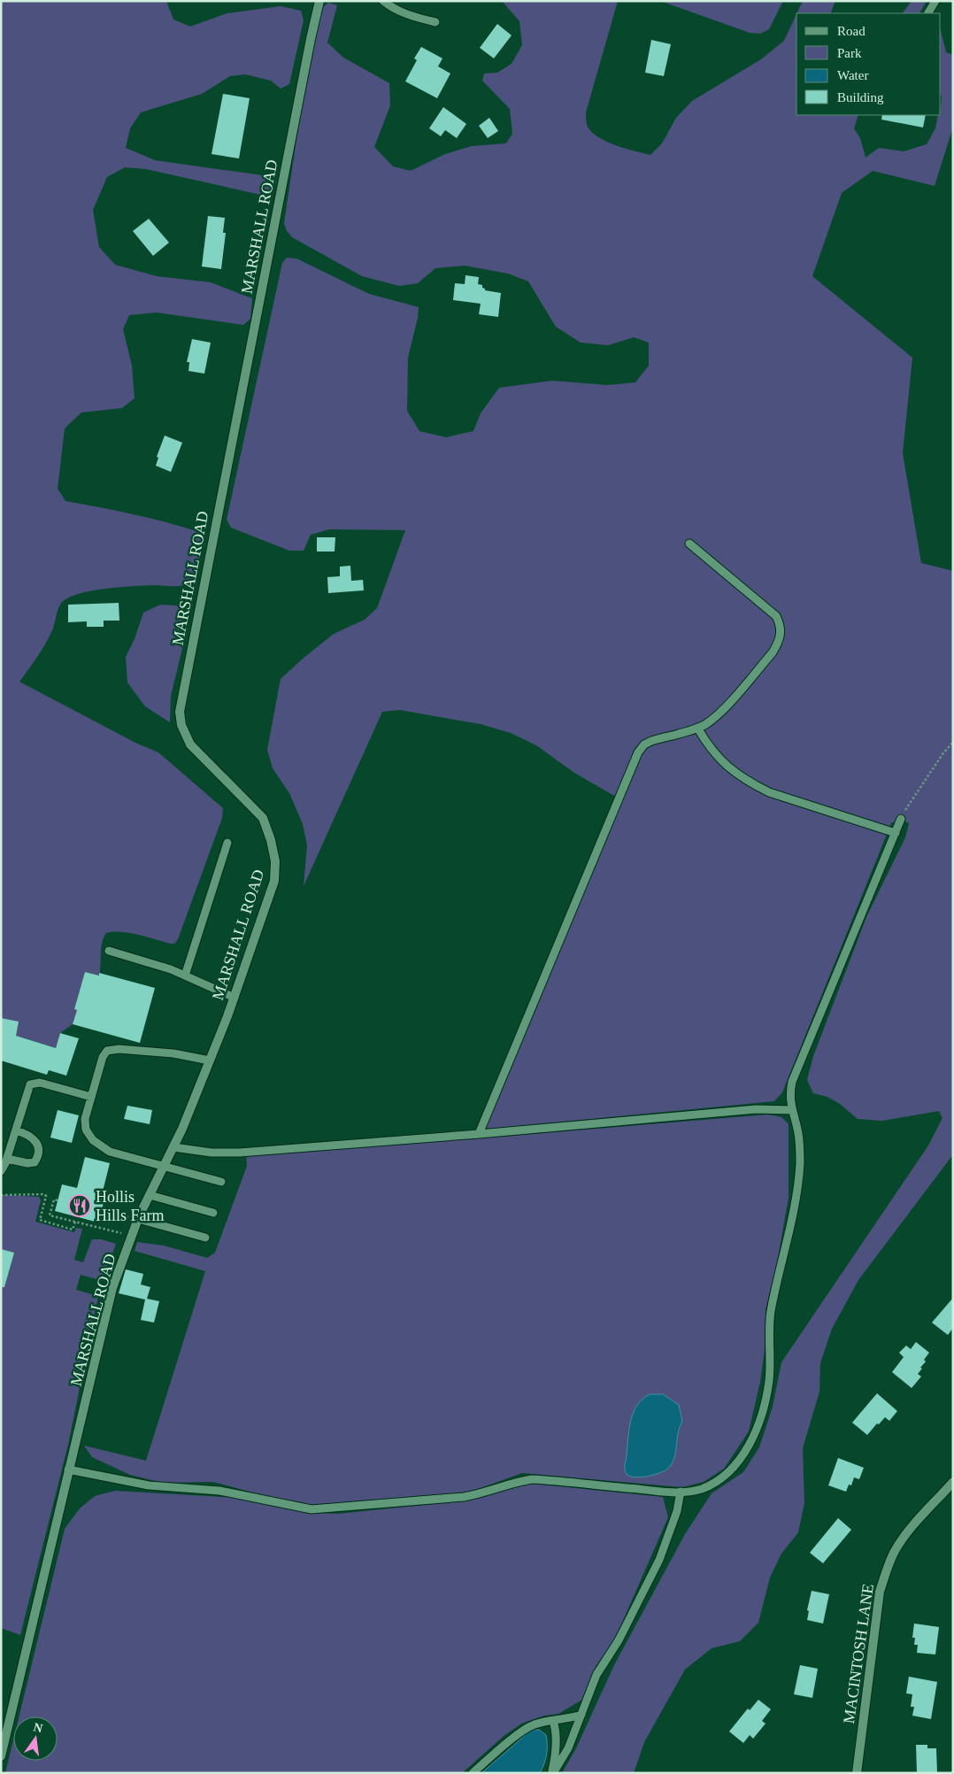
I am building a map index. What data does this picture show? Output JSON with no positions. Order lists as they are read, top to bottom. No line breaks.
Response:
{"streets":{"street":["MARSHALL ROAD","MACINTOSH LANE"]},"places":{"restaurant":["Hollis Hills Farm"]},"legend":["Road","Park","Water","Building"],"north":"top"}
